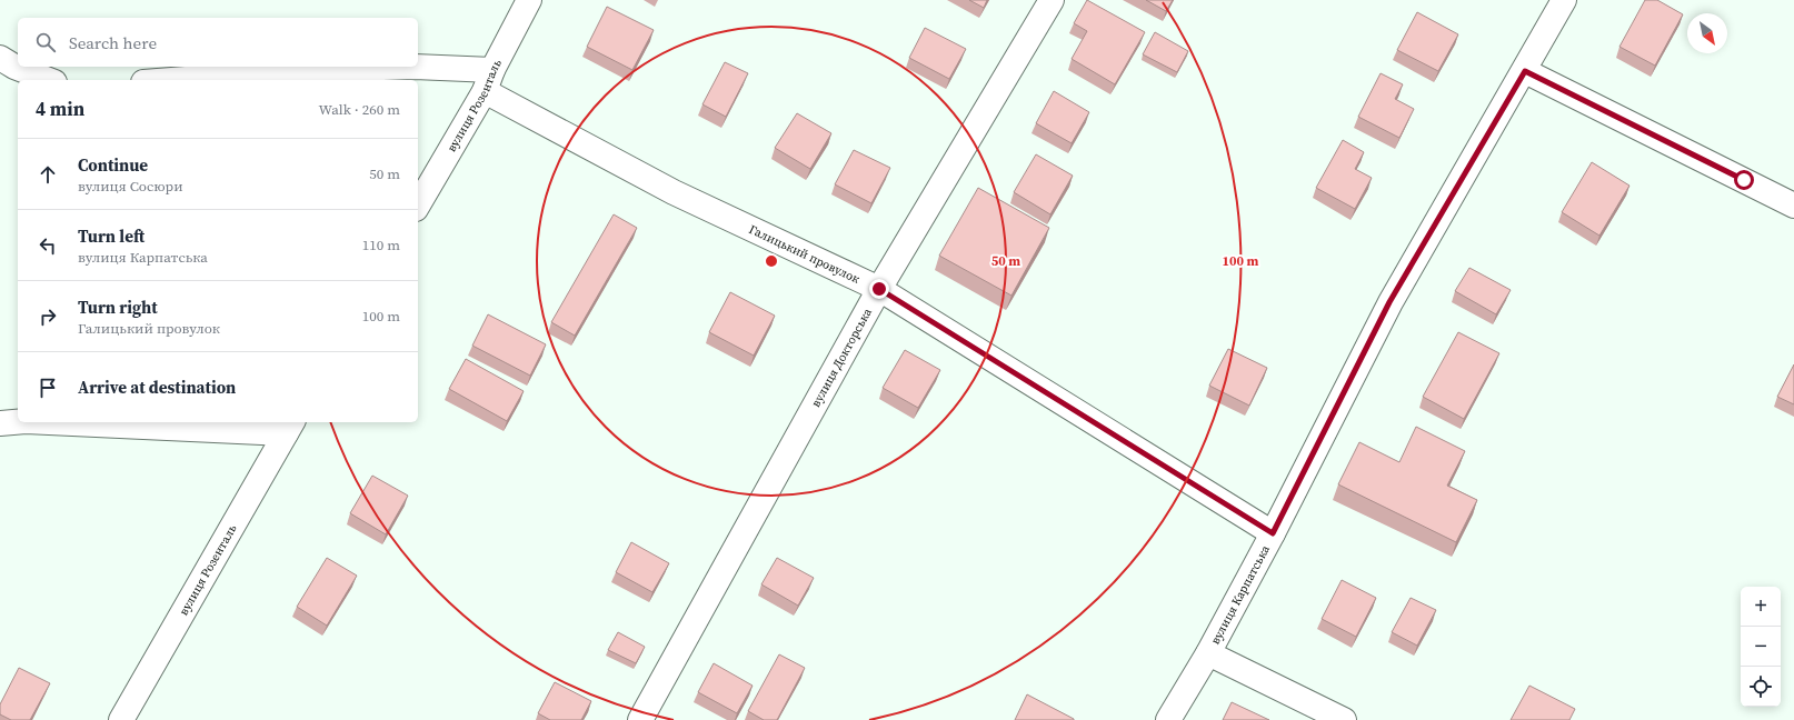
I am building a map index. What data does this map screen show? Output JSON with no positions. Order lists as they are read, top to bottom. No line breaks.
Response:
{"streets":{"street":["вулиця Розенталь","Галицький провулок","вулиця Докторська","вулиця Карпатська"]},"crossings":[["вулиця Розенталь","Галицький провулок"],["Галицький провулок","вулиця Докторська"],["Галицький провулок","вулиця Карпатська"]],"north":"bottom right","page":{"search":"Search here","heading":["4 min","Walk · 260 m"],"list":[["Continue","вулиця Сосюри","50 m"],["Turn left","вулиця Карпатська","110 m"],["Turn right","Галицький провулок","100 m"],"Arrive at destination"],"map_buttons":["+","−"]},"rings":["50 m","100 m"]}
